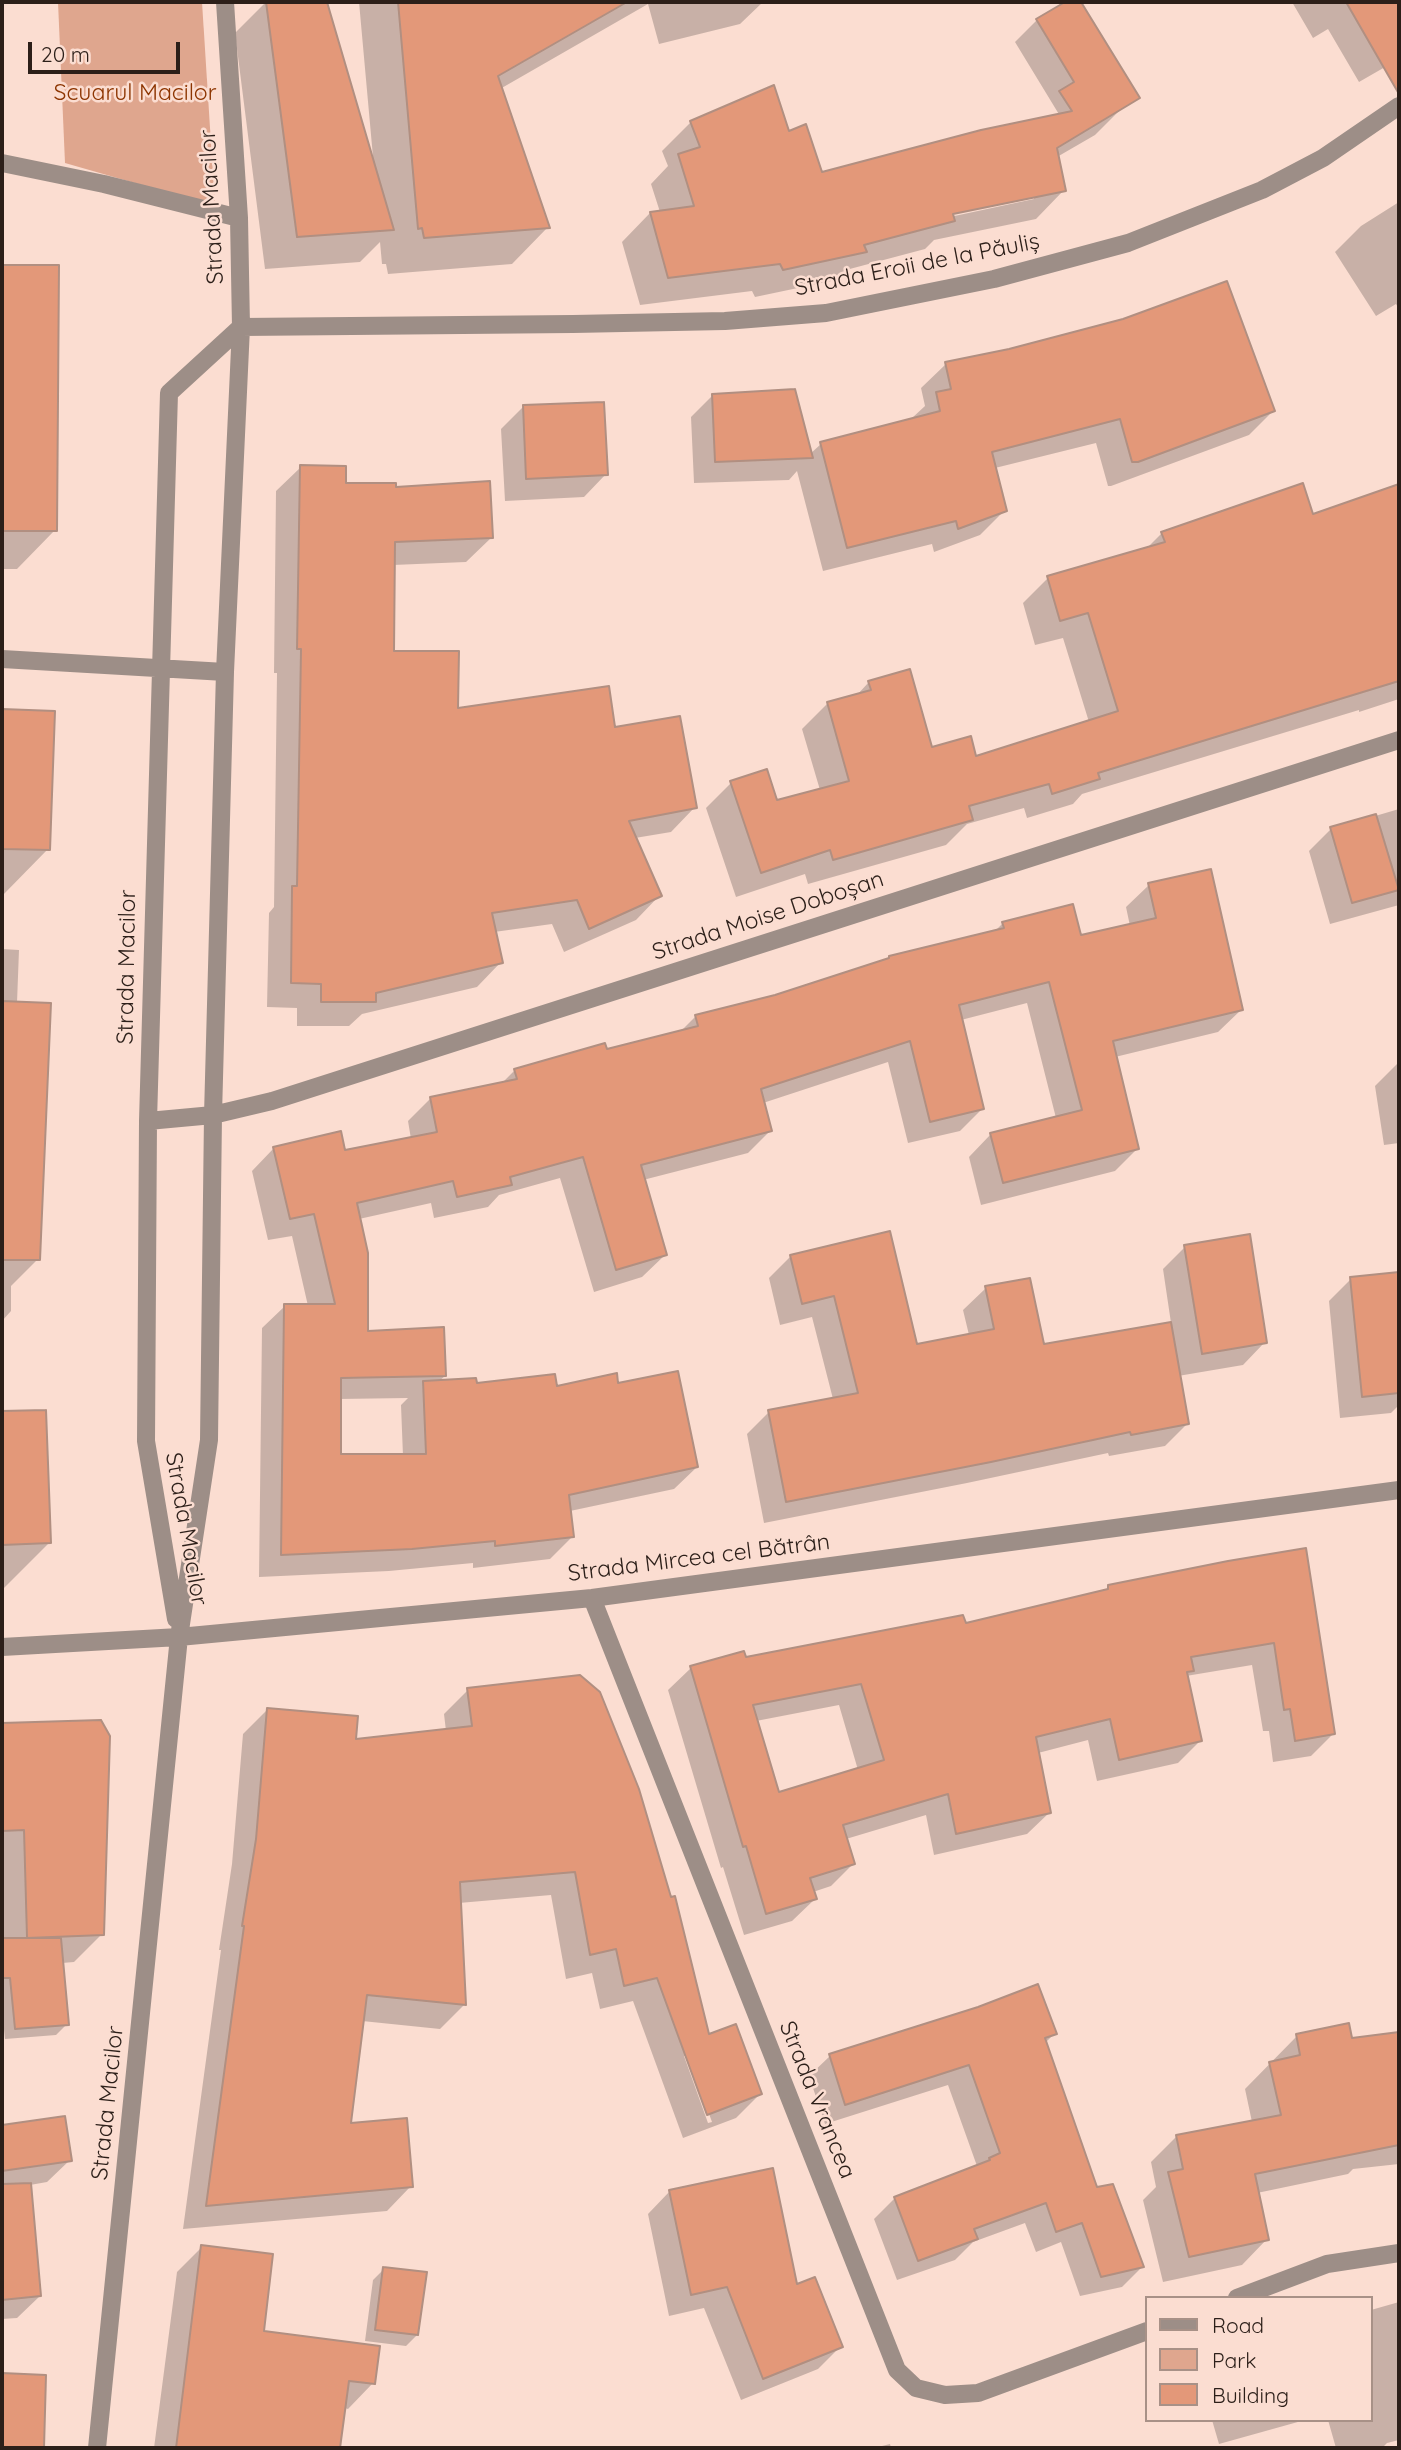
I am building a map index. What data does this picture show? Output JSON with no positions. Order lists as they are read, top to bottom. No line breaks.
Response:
{"streets":{"street":["Strada Macilor","Strada Eroii de la Păuliș","Strada Moise Doboșan","Strada Mircea cel Bătrân","Strada Vrancea"]},"crossings":[["Strada Macilor","Strada Eroii de la Păuliș"],["Strada Macilor","Strada Moise Doboșan"],["Strada Macilor","Strada Mircea cel Bătrân"],["Strada Mircea cel Bătrân","Strada Vrancea"]],"parks":["Scuarul Macilor"],"legend":["Road","Park","Building"],"scale_bar":"20 m"}
